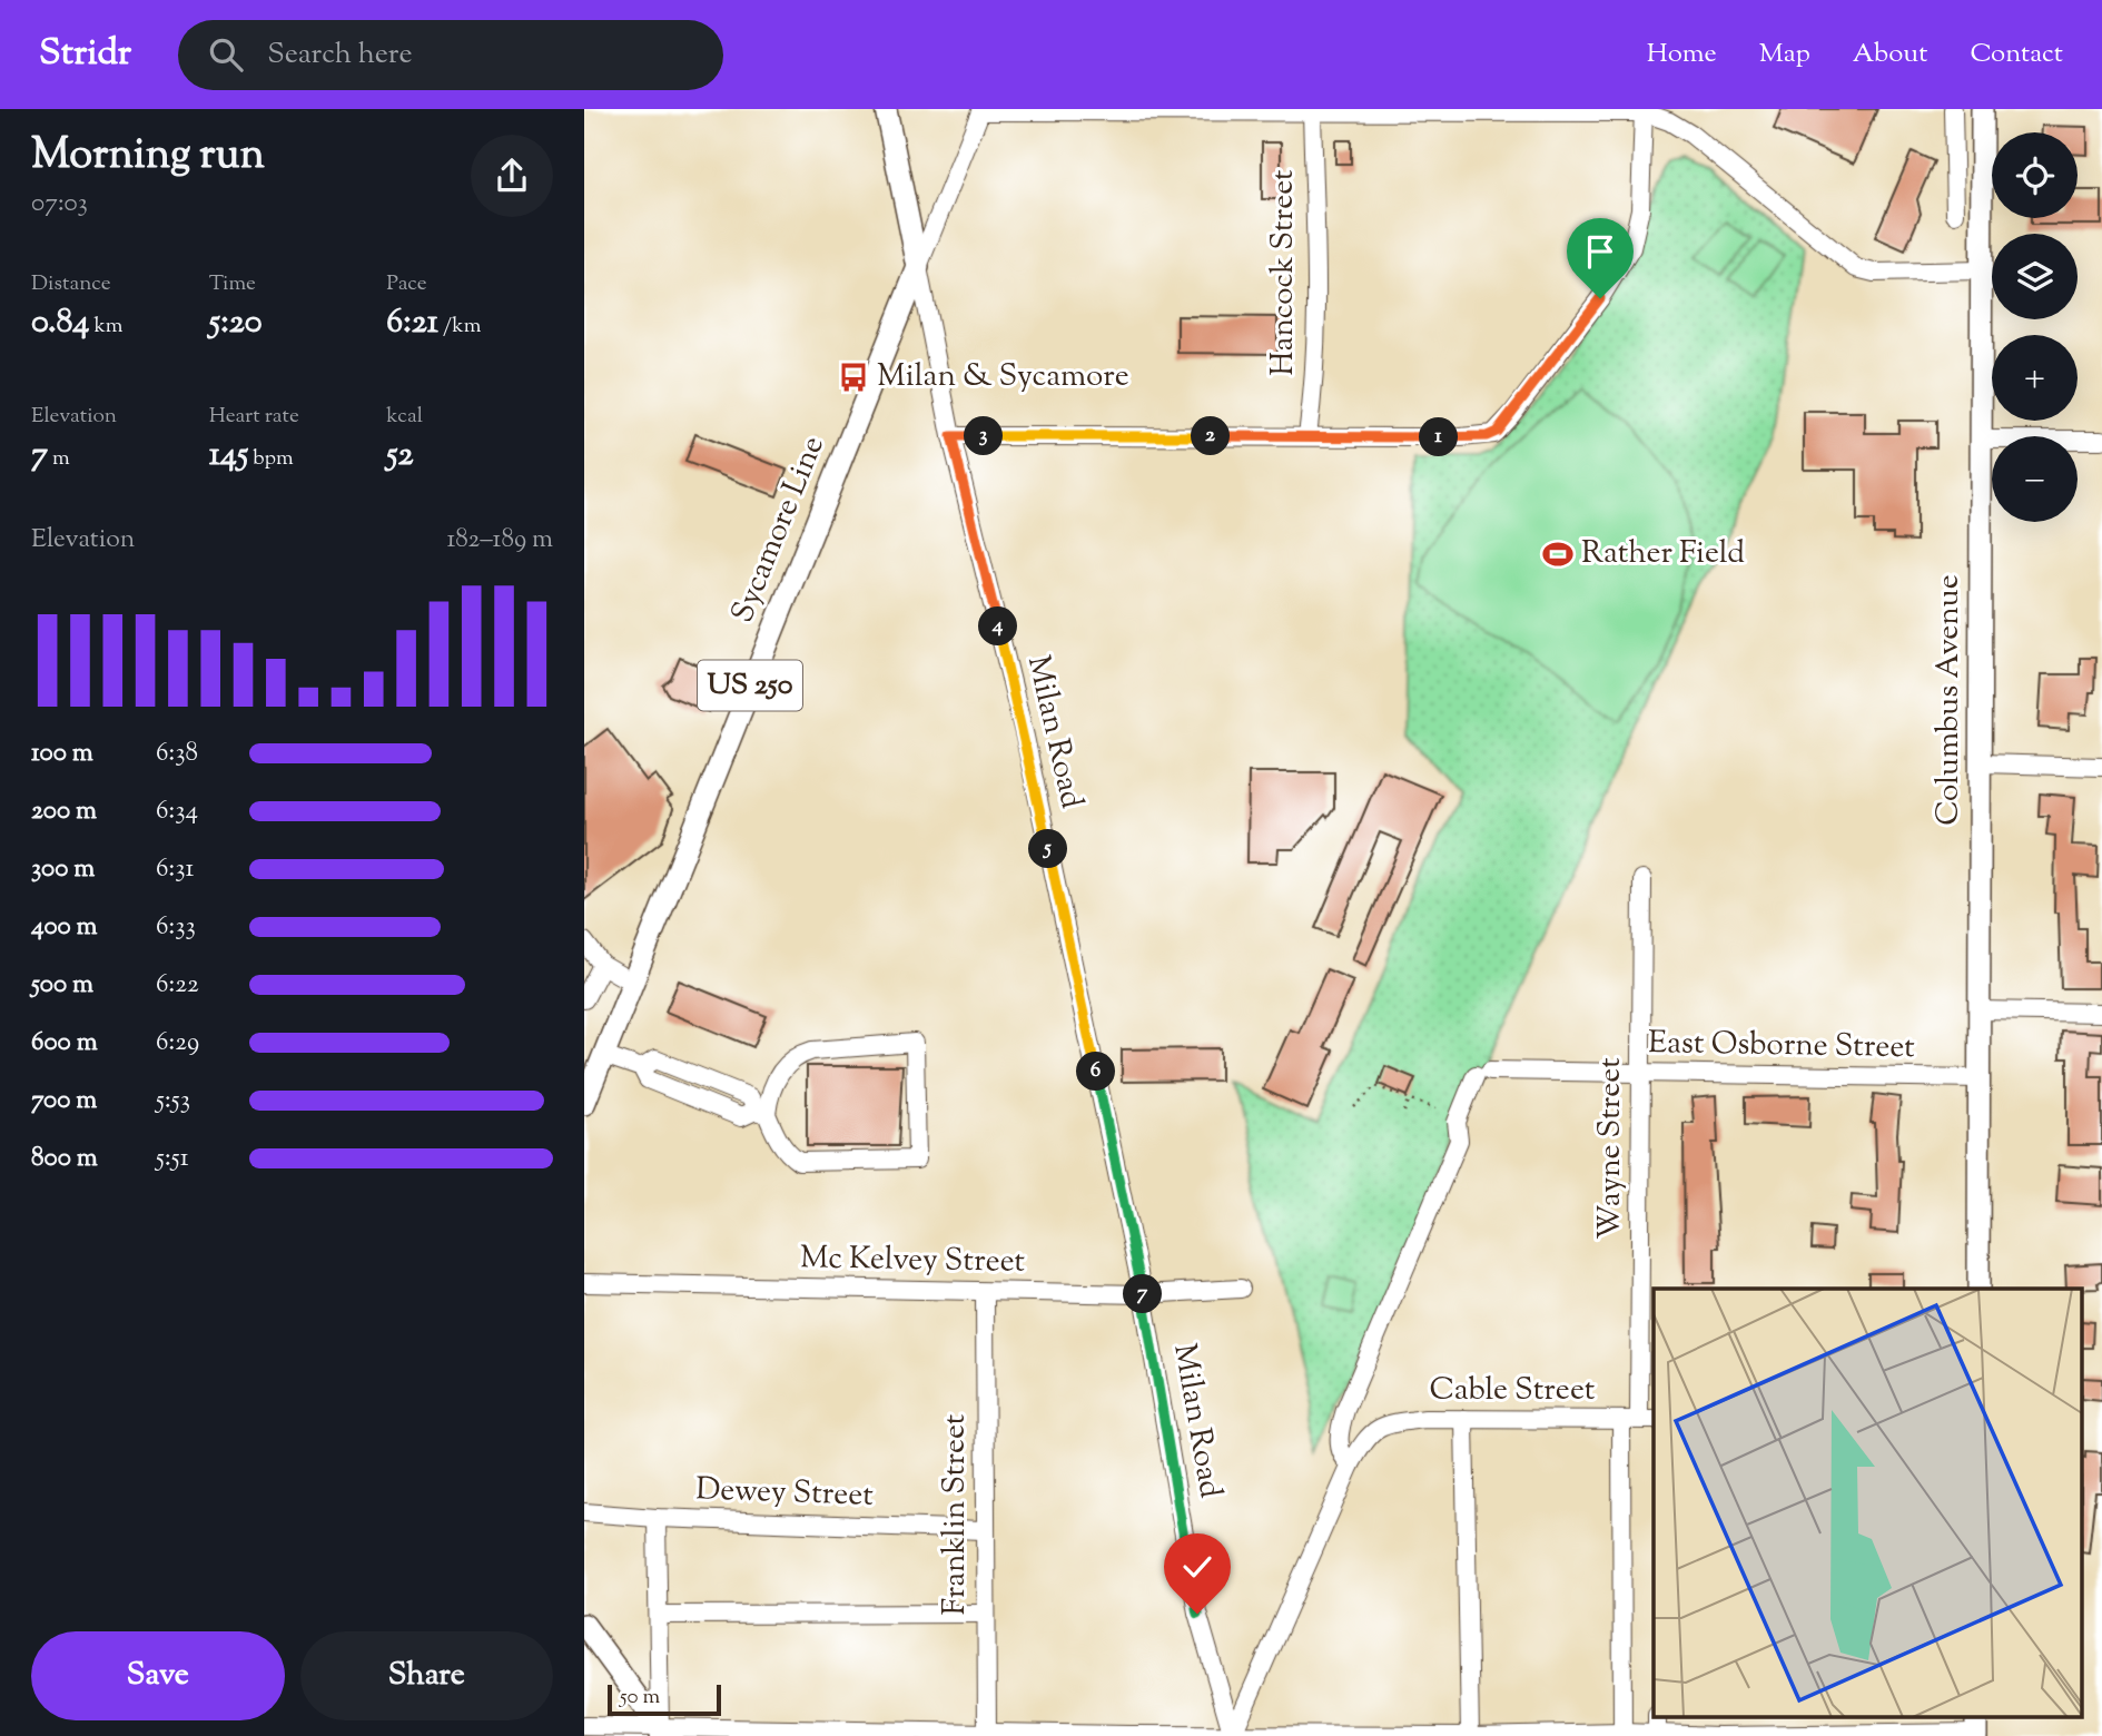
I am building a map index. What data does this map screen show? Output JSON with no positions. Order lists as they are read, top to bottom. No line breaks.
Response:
{"streets":{"main road":["Sycamore Line","US 250","Columbus Avenue","Milan Road"],"street":["Hancock Street","East Osborne Street","Wayne Street","Mc Kelvey Street","Cable Street","Dewey Street","Franklin Street"]},"crossings":[["Sycamore Line","Milan Road"],["Columbus Avenue","East Osborne Street"],["Milan Road","Mc Kelvey Street"],["East Osborne Street","Wayne Street"],["East Osborne Street","Cable Street"],["Wayne Street","Cable Street"],["Mc Kelvey Street","Franklin Street"],["Dewey Street","Franklin Street"]],"places":{"bus stop":["Milan & Sycamore"],"sports":["Rather Field"]},"scale_bar":"50 m","page":{"header":"Stridr","search":"Search here","nav":["Home","Map","About","Contact"],"heading":["Morning run","07:03"],"map_buttons":["+","−"],"stats":[["Distance","0.84 km"],["Time","5:20"],["Pace","6:21 /km"],["Elevation","7 m"],["Heart rate","145 bpm"],["kcal","52"]],"pins":["2","3","1","4","5","6","7"],"chart":["Elevation","182–189 m"],"list":[{"name":"100 m","note":"6:38"},{"name":"200 m","note":"6:34"},{"name":"300 m","note":"6:31"},{"name":"400 m","note":"6:33"},{"name":"500 m","note":"6:22"},{"name":"600 m","note":"6:29"},{"name":"700 m","note":"5:53"},{"name":"800 m","note":"5:51"}],"buttons":["Save","Share"],"scale":"50 m"}}
